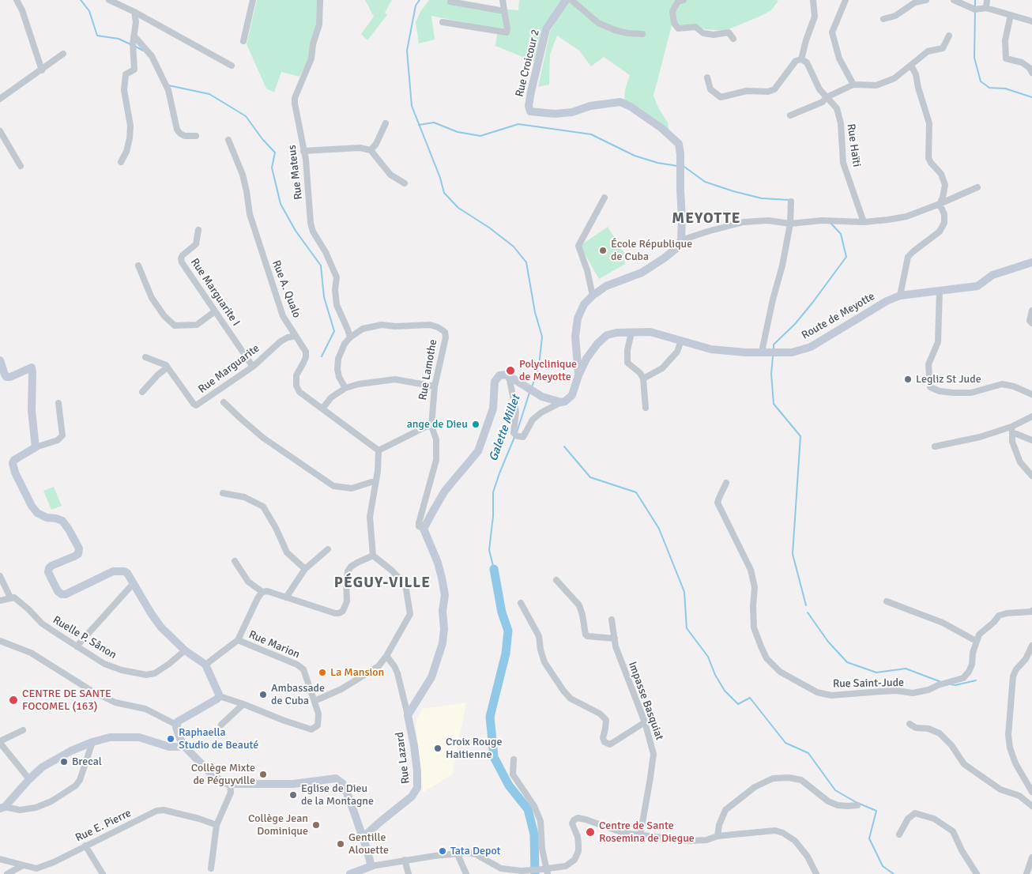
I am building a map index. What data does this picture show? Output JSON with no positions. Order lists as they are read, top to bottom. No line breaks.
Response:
{"streets":{"street":["Rue Croicour 2","Rue Haïti","Rue Mateus","Rue A. Qualo","Rue Marguarite I","Route de Meyotte","Rue Marguarite","Rue Lamothe","Ruelle P. Sânon","Rue Marion","Rue Saint-Jude","Impasse Basquiat","Rue Lazard","Rue E. Pierre"]},"crossings":[["Rue Mateus","Rue Lamothe"],["Rue A. Qualo","Rue Marguarite"],["Rue Marguarite I","Rue Marguarite"],["Rue Lamothe","Rue Lazard"]],"districts":["MEYOTTE","PÉGUY-VILLE"],"water":["Galette Millet"],"places":["École République de Cuba","Polyclinique de Meyotte","Legliz St Jude","ange de Dieu","La Mansion","Ambassade de Cuba","CENTRE DE SANTE FOCOMEL (163)","Raphaella Studio de Beauté","Croix Rouge Haitienne","Brecal","Collège Mixte de Péguyville","Eglise de Dieu de la Montagne","Collège Jean Dominique","Centre de Sante Rosemina de Diegue","Gentille Alouette","Tata Depot"]}
